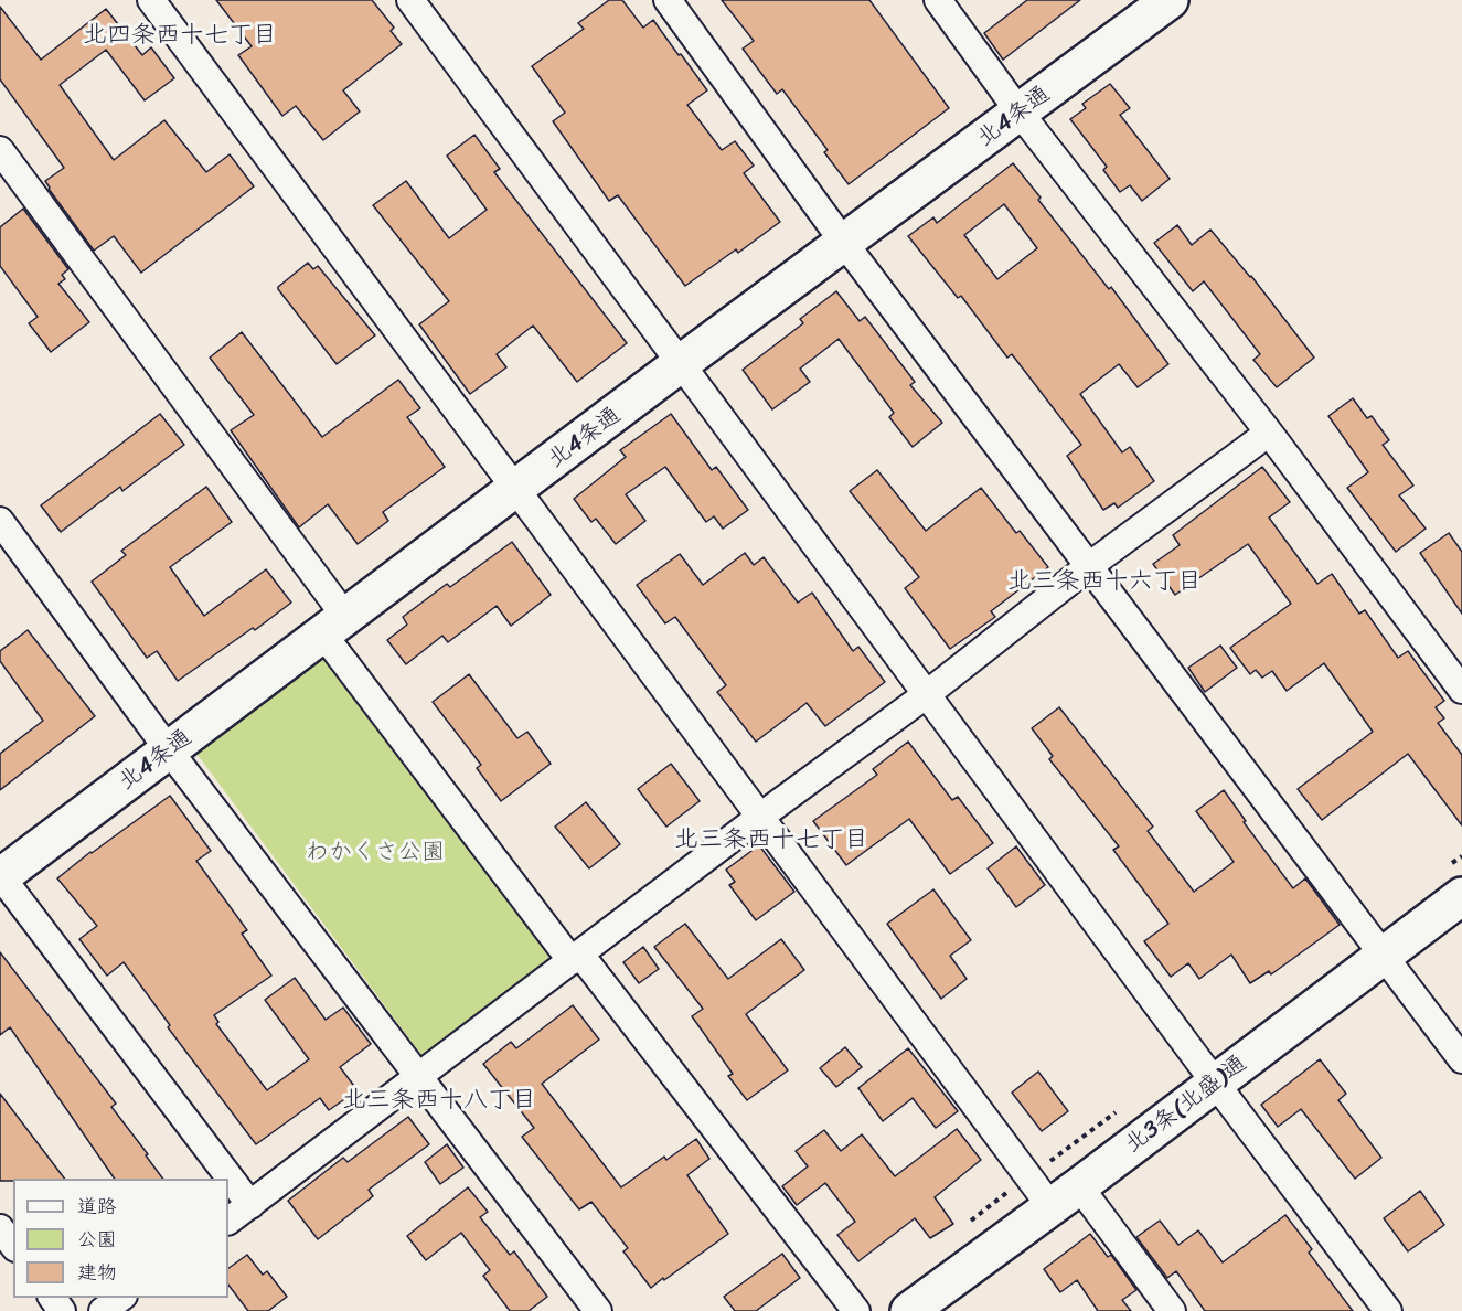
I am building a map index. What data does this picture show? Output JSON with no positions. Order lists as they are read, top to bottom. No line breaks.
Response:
{"streets":{"street":["北4条通","北3条(北盛)通"]},"districts":["北四条西十七丁目","北三条西十六丁目","北三条西十七丁目","北三条西十八丁目"],"parks":["わかくさ公園"],"legend":["道路","公園","建物"]}
